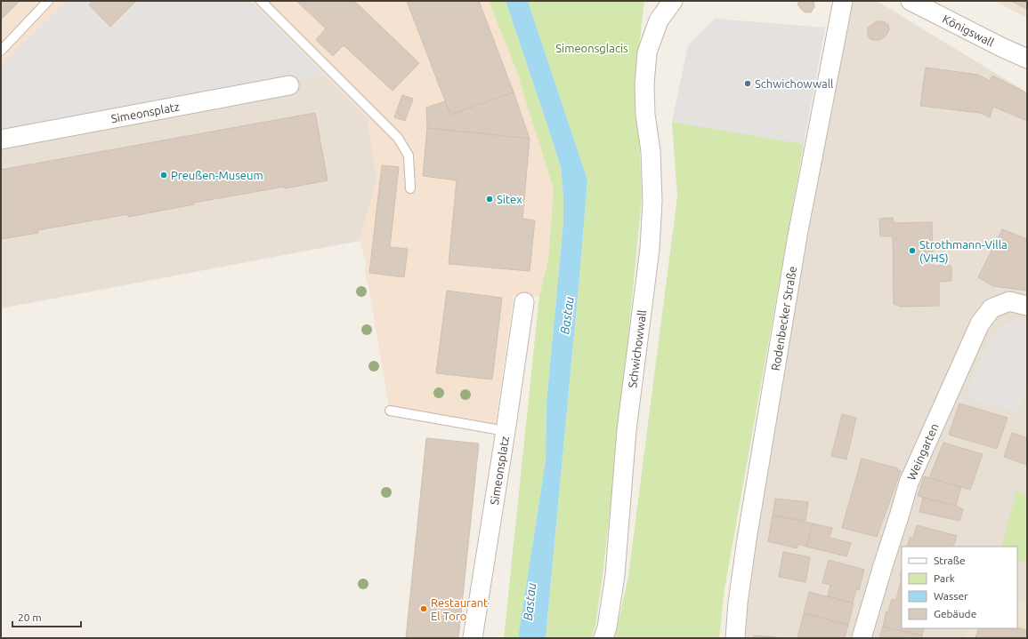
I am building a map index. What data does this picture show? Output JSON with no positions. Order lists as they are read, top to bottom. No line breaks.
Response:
{"streets":{"street":["Königswall","Simeonsplatz","Rodenbecker Straße","Schwichowwall","Weingarten"]},"water":["Bastau"],"parks":["Simeonsglacis"],"places":["Schwichowwall","Preußen-Museum","Sitex","Strothmann-Villa (VHS)","Restaurant El Toro"],"legend":["Straße","Park","Wasser","Gebäude"],"scale_bar":"20 m"}
